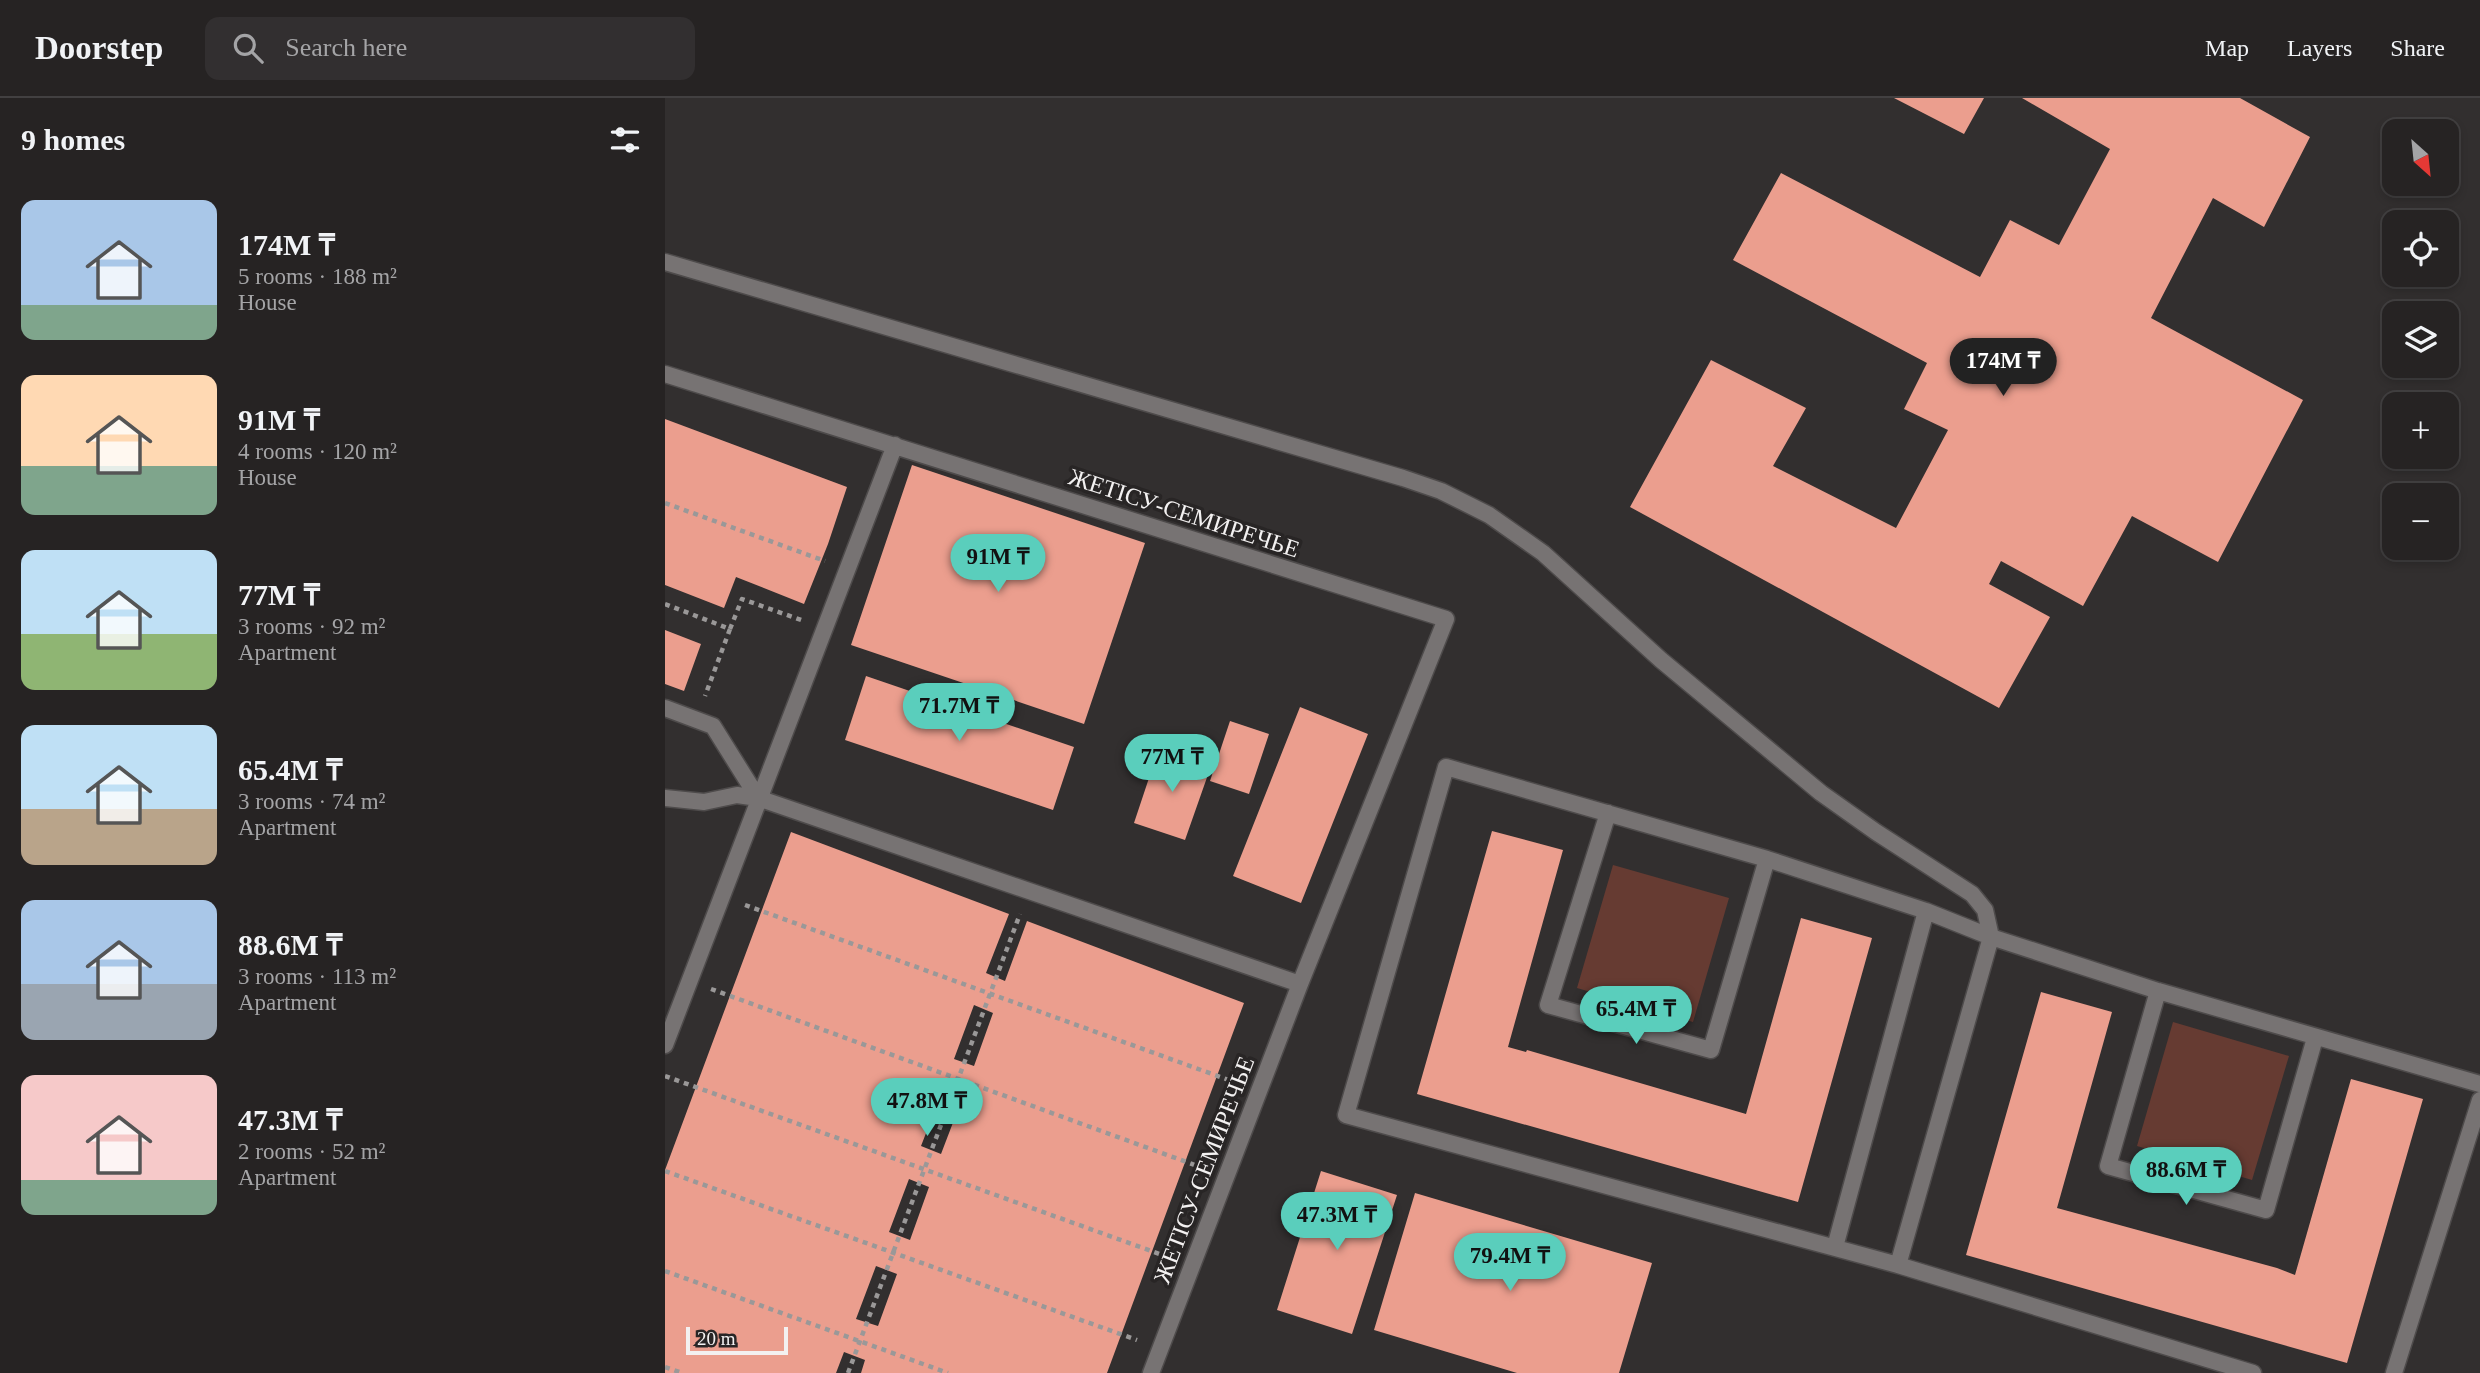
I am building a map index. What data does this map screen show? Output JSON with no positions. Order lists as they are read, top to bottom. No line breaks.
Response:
{"streets":{"lane":["ЖЕТІСУ-СЕМИРЕЧЬЕ"]},"scale_bar":"20 m","north":"bottom right","page":{"header":"Doorstep","search":"Search here","nav":["Map","Layers","Share"],"heading":"9 homes","map_buttons":["+","−"],"list":[{"name":"174M ₸","note":"5 rooms · 188 m² · House"},{"name":"91M ₸","note":"4 rooms · 120 m² · House"},{"name":"77M ₸","note":"3 rooms · 92 m² · Apartment"},{"name":"65.4M ₸","note":"3 rooms · 74 m² · Apartment"},{"name":"88.6M ₸","note":"3 rooms · 113 m² · Apartment"},{"name":"47.3M ₸","note":"2 rooms · 52 m² · Apartment"}],"price":["174M ₸","91M ₸","71.7M ₸","77M ₸","65.4M ₸","47.8M ₸","88.6M ₸","47.3M ₸","79.4M ₸"],"scale":"20 m"}}
